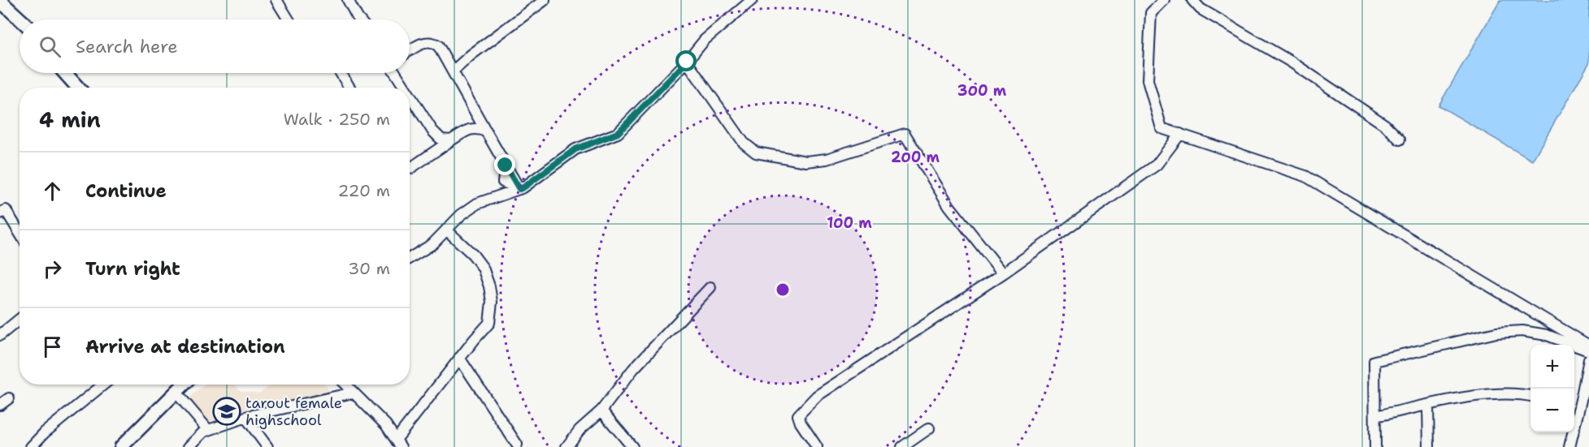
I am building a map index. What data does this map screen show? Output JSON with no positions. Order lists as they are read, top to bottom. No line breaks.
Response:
{"places":{"school or university":["tarout female highschool"]},"page":{"search":"Search here","heading":["4 min","Walk · 250 m"],"list":[["Continue","220 m"],["Turn right","30 m"],"Arrive at destination"],"map_buttons":["+","−"]},"rings":["300 m","200 m","100 m"]}
